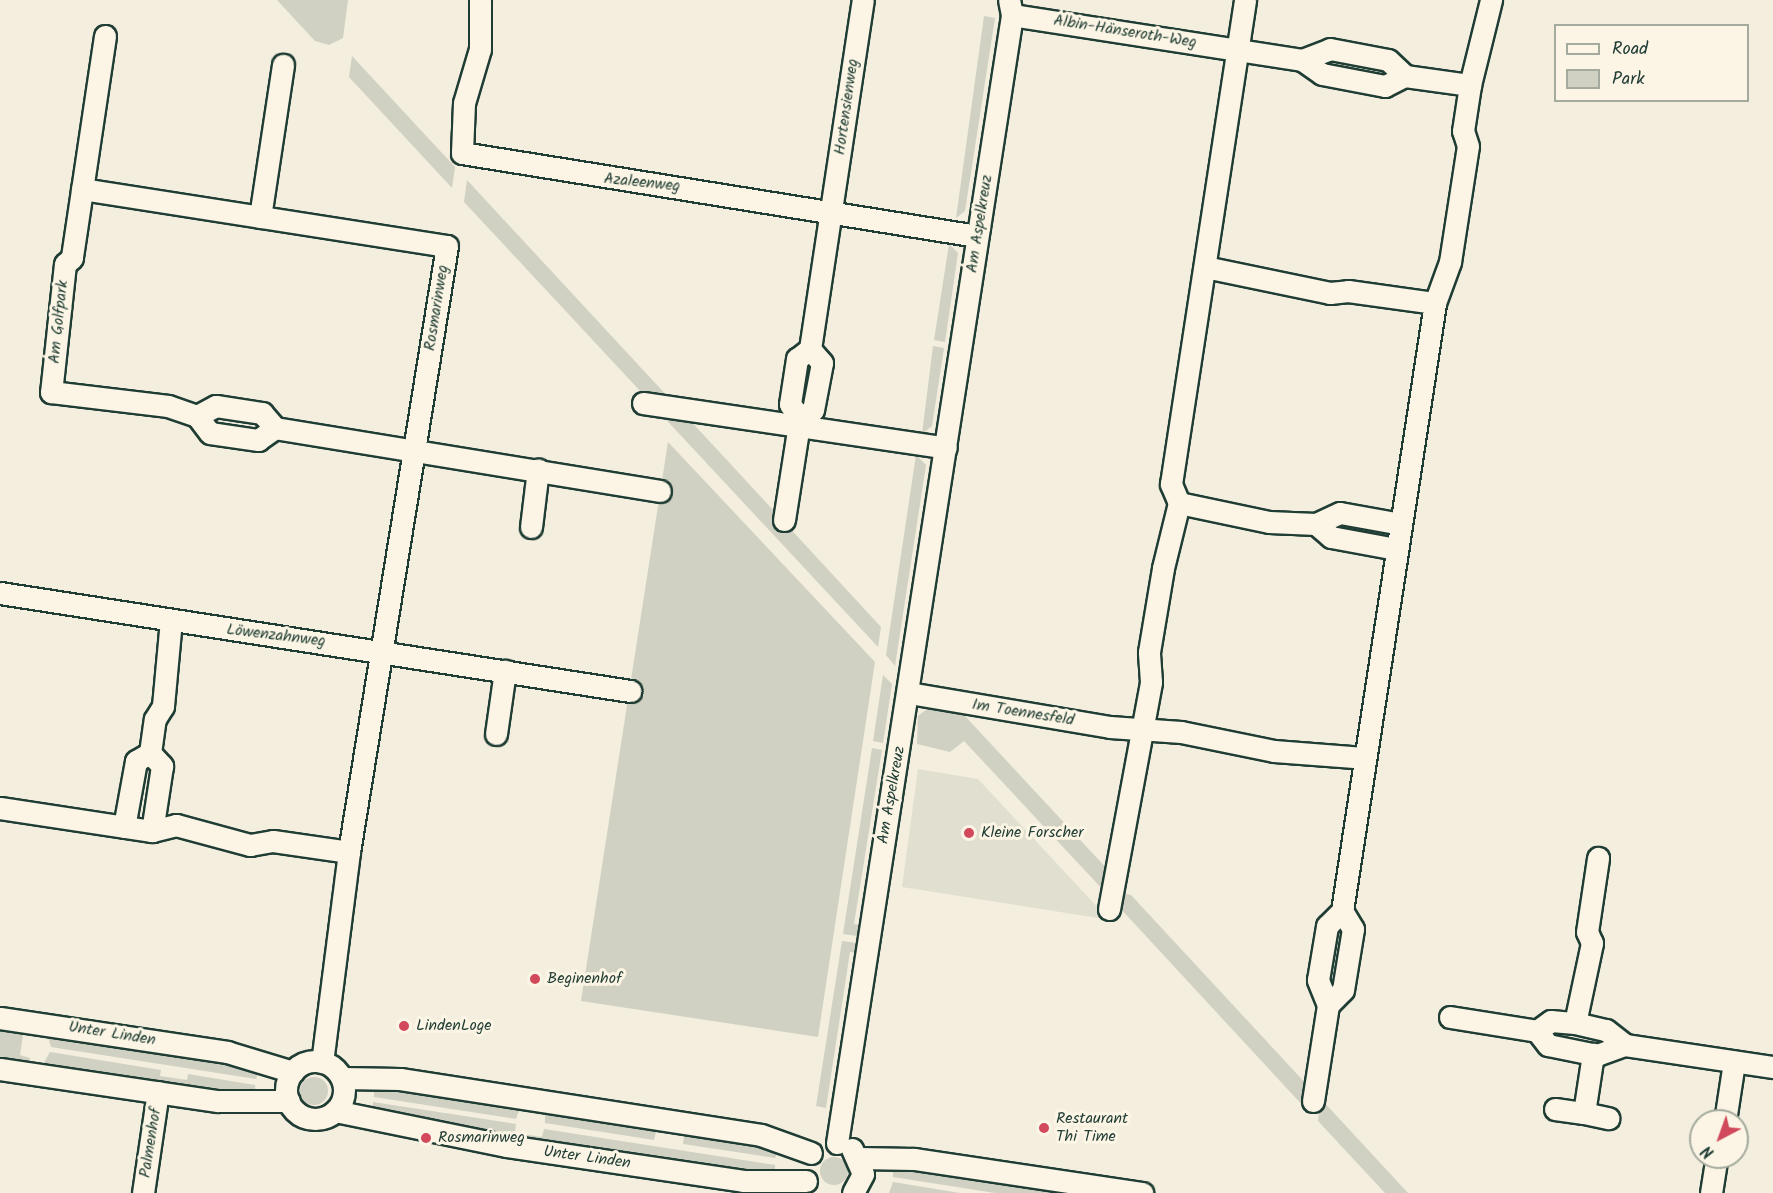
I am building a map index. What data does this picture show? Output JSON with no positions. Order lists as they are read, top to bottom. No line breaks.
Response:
{"streets":{"street":["Albin-Hänseroth-Weg","Hortensienweg","Azaleenweg","Am Aspelkreuz","Rosmarinweg","Am Golfpark","Löwenzahnweg","Im Toennesfeld","Unter Linden","Palmenhof"]},"crossings":[["Albin-Hänseroth-Weg","Am Aspelkreuz"],["Hortensienweg","Azaleenweg"],["Azaleenweg","Am Aspelkreuz"],["Am Aspelkreuz","Im Toennesfeld"],["Rosmarinweg","Am Golfpark"],["Rosmarinweg","Löwenzahnweg"],["Rosmarinweg","Unter Linden"]],"places":["Kleine Forscher","Beginenhof","LindenLoge","Restaurant Thi Time","Rosmarinweg"],"legend":["Road","Park"],"north":"bottom left"}
